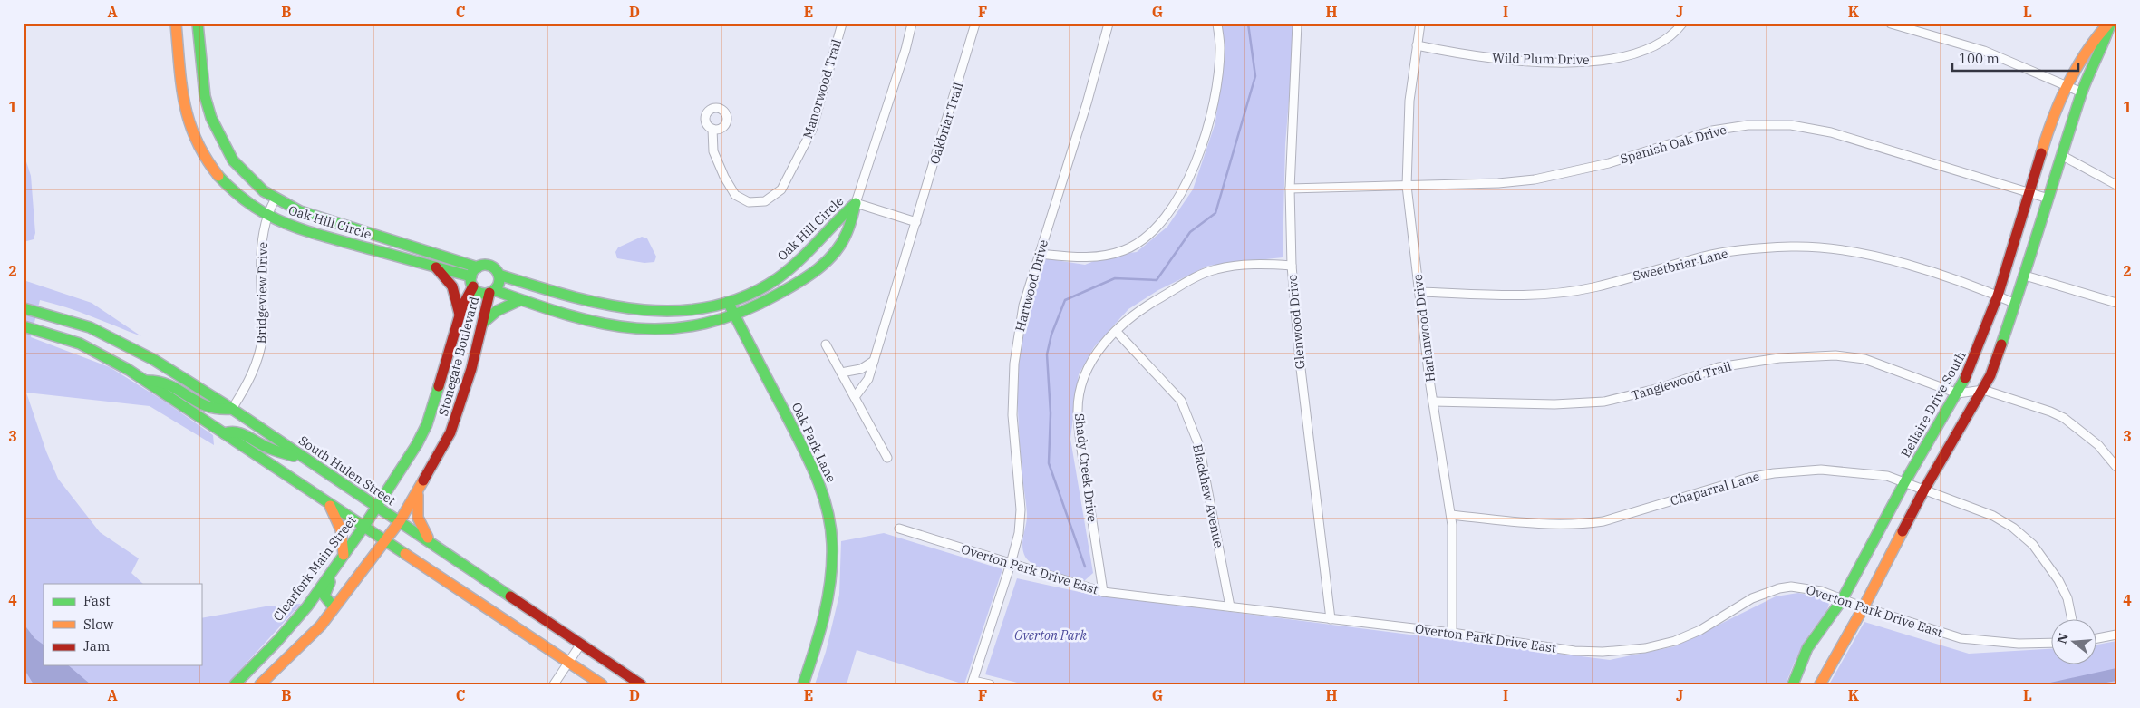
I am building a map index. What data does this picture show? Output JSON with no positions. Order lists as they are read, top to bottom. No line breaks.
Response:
{"streets":{"street":["Wild Plum Drive","Manorwood Trail","Oakbriar Trail","Spanish Oak Drive","Oak Hill Circle","Sweetbriar Lane","Hartwood Drive","Bridgeview Drive","Glenwood Drive","Harlanwood Drive","Stonegate Boulevard","Tanglewood Trail","Bellaire Drive South","Oak Park Lane","Shady Creek Drive","South Hulen Street","Chaparral Lane","Blackhaw Avenue","Clearfork Main Street","Overton Park Drive East"]},"crossings":[["Wild Plum Drive","Harlanwood Drive"],["Spanish Oak Drive","Glenwood Drive"],["Spanish Oak Drive","Harlanwood Drive"],["Spanish Oak Drive","Bellaire Drive South"],["Oak Hill Circle","Bridgeview Drive"],["Oak Hill Circle","Stonegate Boulevard"],["Oak Hill Circle","Oak Park Lane"],["Sweetbriar Lane","Harlanwood Drive"],["Sweetbriar Lane","Bellaire Drive South"],["Hartwood Drive","Overton Park Drive East"],["Bridgeview Drive","South Hulen Street"],["Glenwood Drive","Shady Creek Drive"],["Glenwood Drive","Overton Park Drive East"],["Harlanwood Drive","Tanglewood Trail"],["Harlanwood Drive","Chaparral Lane"],["Harlanwood Drive","Overton Park Drive East"],["Stonegate Boulevard","South Hulen Street"],["Stonegate Boulevard","Clearfork Main Street"],["Tanglewood Trail","Bellaire Drive South"],["Bellaire Drive South","Chaparral Lane"],["Bellaire Drive South","Overton Park Drive East"],["Shady Creek Drive","Blackhaw Avenue"],["Shady Creek Drive","Overton Park Drive East"],["South Hulen Street","Clearfork Main Street"],["Blackhaw Avenue","Overton Park Drive East"]],"parks":["Overton Park"],"legend":["Fast","Slow","Jam"],"scale_bar":"100 m","north":"left","grid":{"columns":["A","B","C","D","E","F","G","H","I","J","K","L"],"rows":["1","2","3","4"]}}
